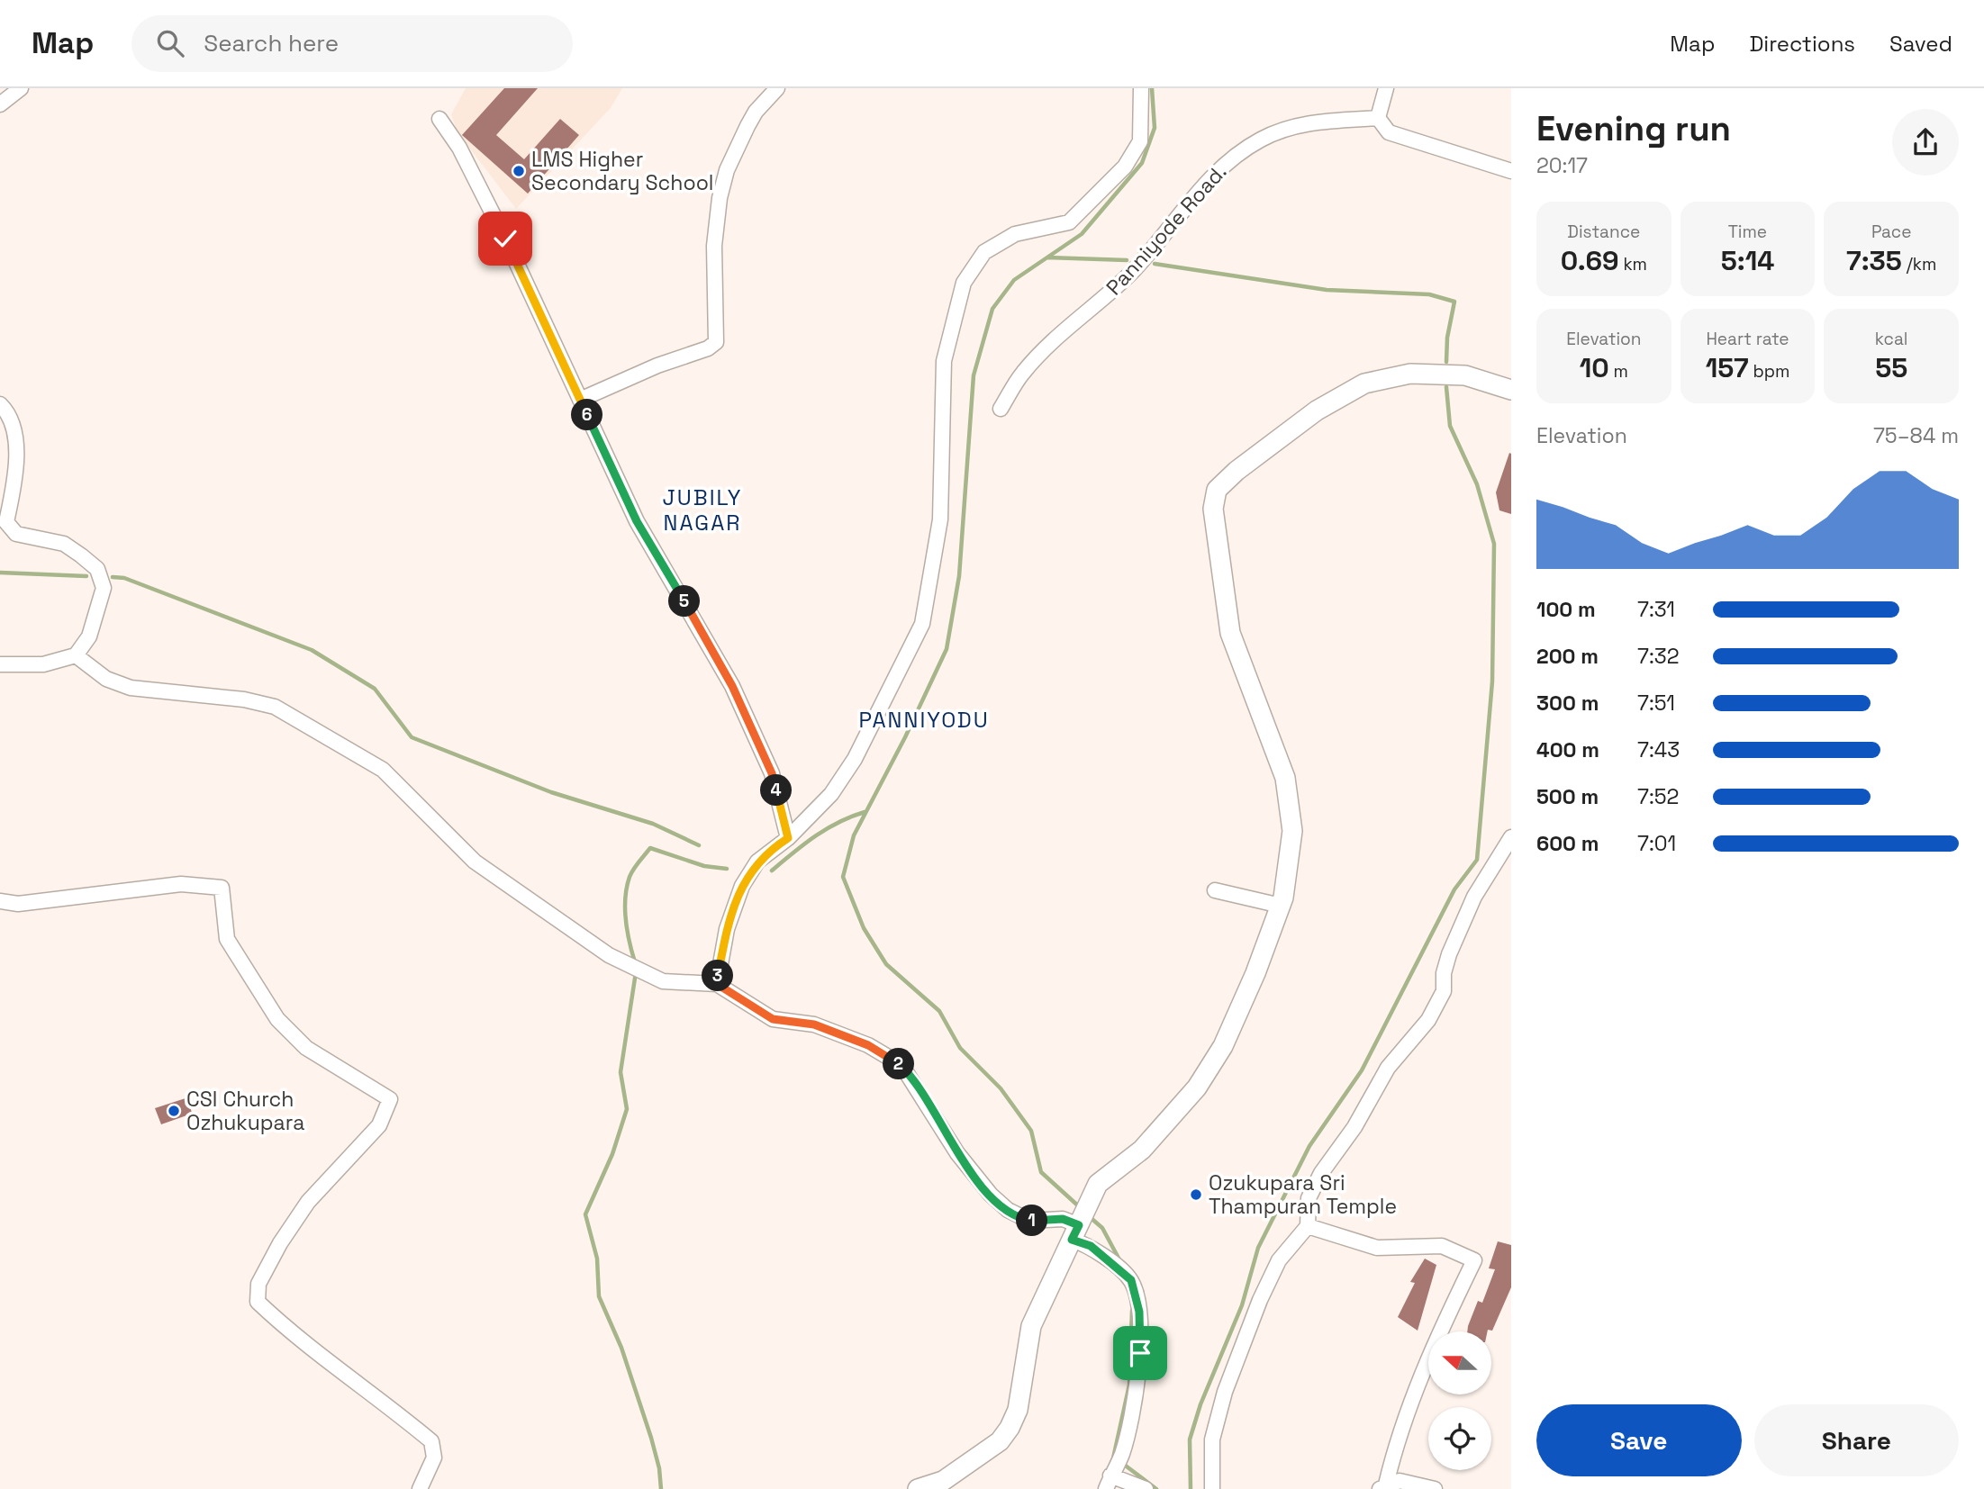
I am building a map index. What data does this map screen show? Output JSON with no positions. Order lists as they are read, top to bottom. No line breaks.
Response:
{"streets":{"street":["Panniyode Road."]},"districts":["JUBILY NAGAR","PANNIYODU"],"places":["LMS Higher Secondary School","CSI Church Ozhukupara","Ozukupara Sri Thampuran Temple"],"north":"left","page":{"header":"Map","search":"Search here","nav":["Map","Directions","Saved"],"heading":["Evening run","20:17"],"stats":[["Distance","0.69 km"],["Time","5:14"],["Pace","7:35 /km"],["Elevation","10 m"],["Heart rate","157 bpm"],["kcal","55"]],"pins":["6","5","4","3","2","1"],"chart":["Elevation","75–84 m"],"list":[{"name":"100 m","note":"7:31"},{"name":"200 m","note":"7:32"},{"name":"300 m","note":"7:51"},{"name":"400 m","note":"7:43"},{"name":"500 m","note":"7:52"},{"name":"600 m","note":"7:01"}],"buttons":["Save","Share"]}}
